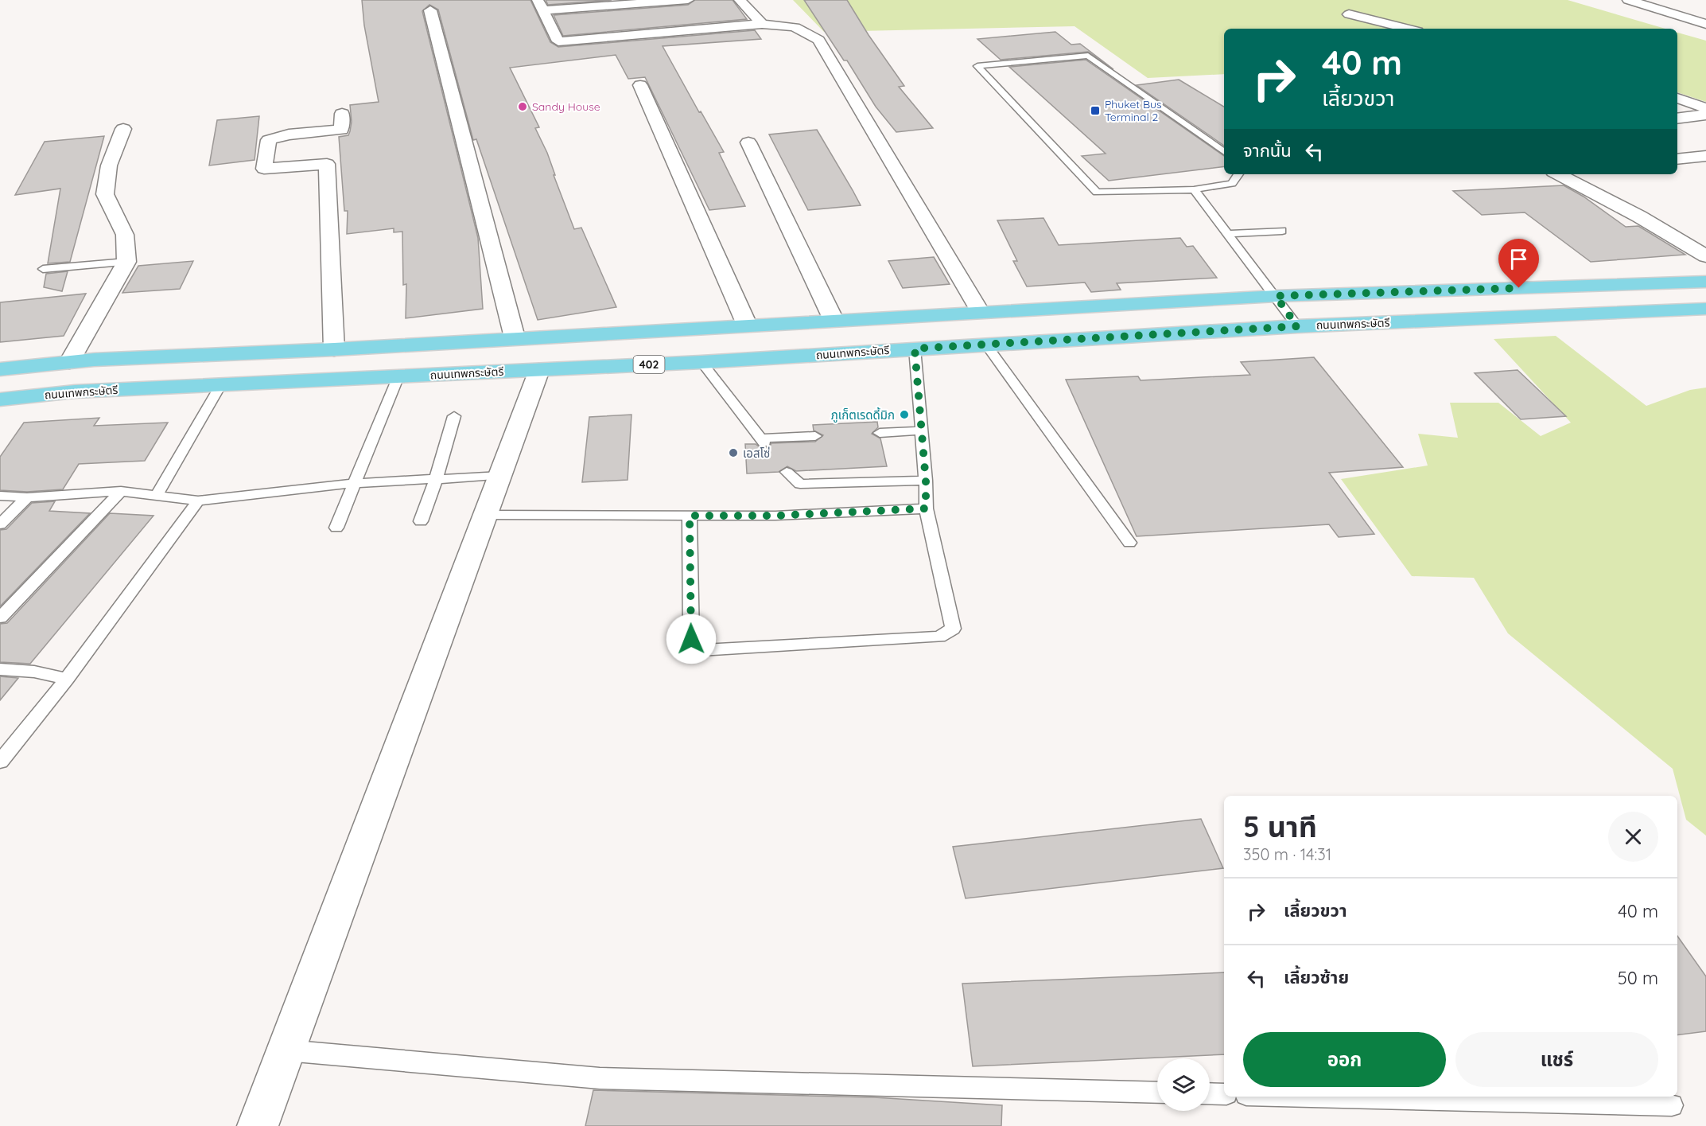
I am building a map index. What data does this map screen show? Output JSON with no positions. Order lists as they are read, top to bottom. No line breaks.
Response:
{"streets":{"main road":["ถนนเทพกระษัตรี","402"]},"places":{"other":["Sandy House","ภูเก็ตเรดดี้มิก","เอสโซ่"],"transit":["Phuket Bus Terminal 2"]},"page":{"turn":["40 m","เลี้ยวขวา"],"then":"จากนั้น","heading":["5 นาที","350 m · 14:31"],"list":[{"name":"เลี้ยวขวา","value":"40 m"},{"name":"เลี้ยวซ้าย","value":"50 m"}],"buttons":["ออก","แชร์"]}}
